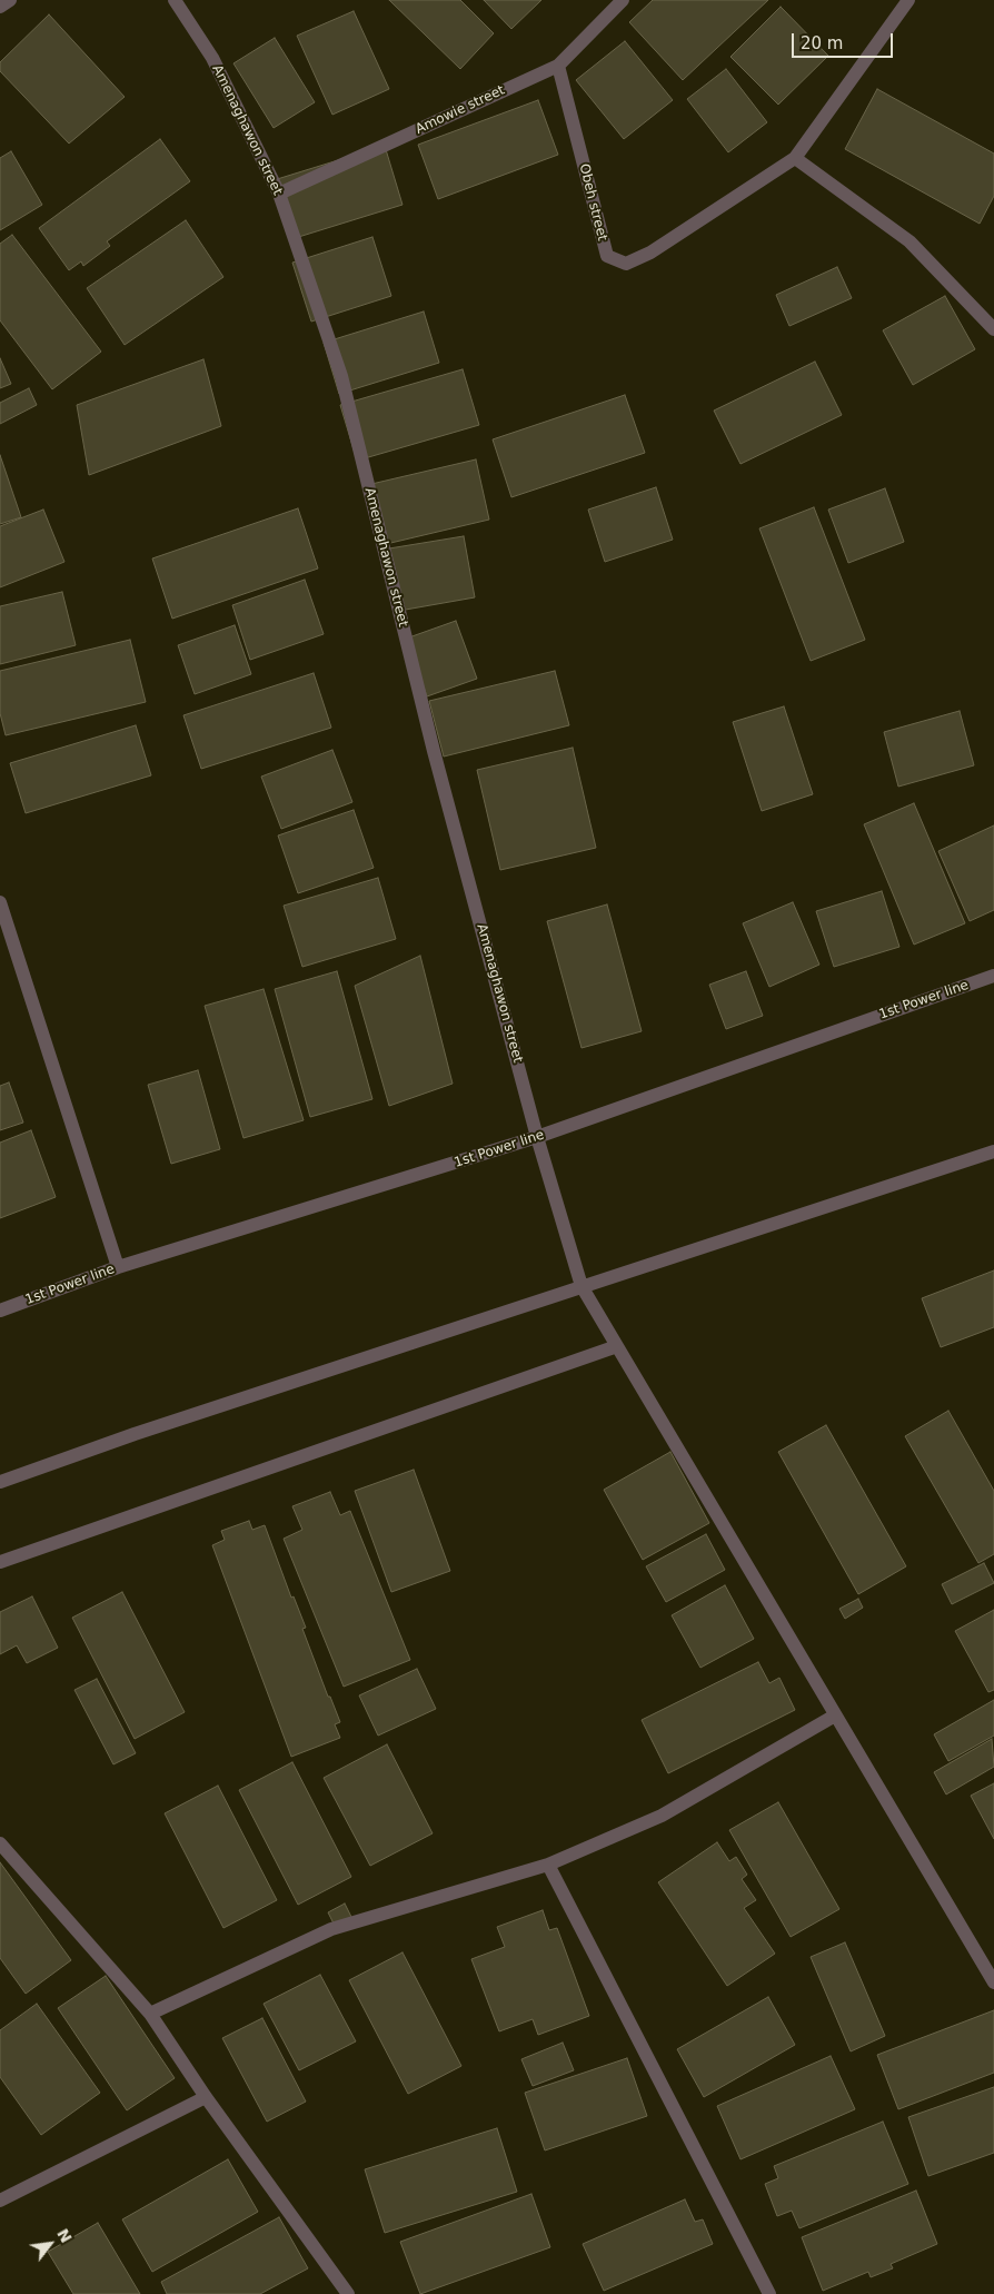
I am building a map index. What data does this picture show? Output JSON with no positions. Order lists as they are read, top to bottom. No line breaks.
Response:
{"streets":{"street":["Amowie street","Amenaghawon street","Obeh street","1st Power line"]},"crossings":[["Amowie street","Amenaghawon street"],["Amowie street","Obeh street"],["Amenaghawon street","1st Power line"]],"scale_bar":"20 m","north":"top right"}
